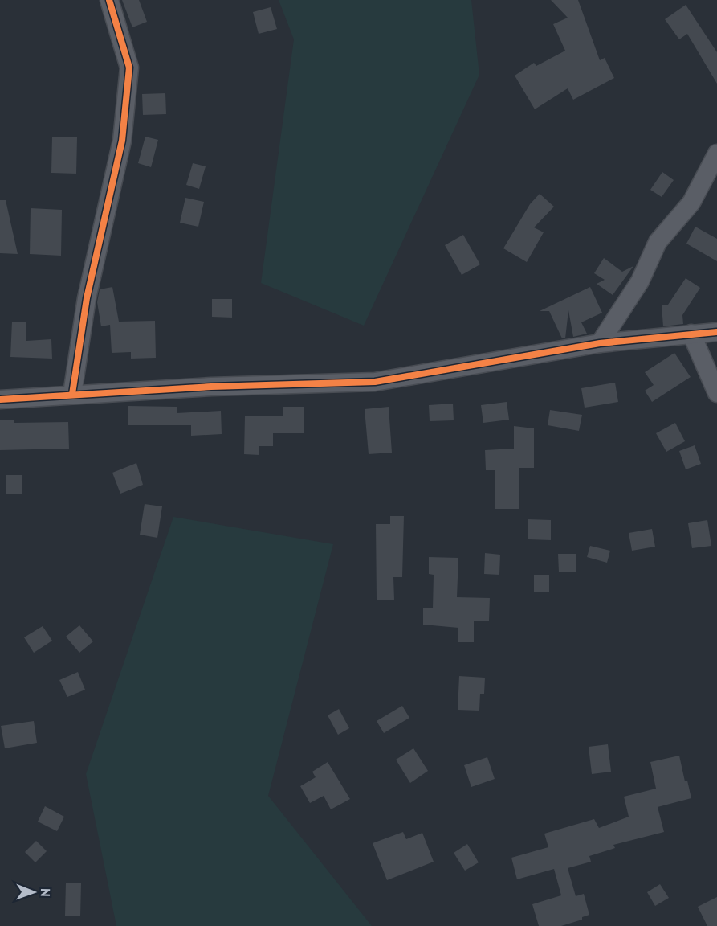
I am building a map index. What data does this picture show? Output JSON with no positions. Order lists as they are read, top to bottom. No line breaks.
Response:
{"north":"right"}
